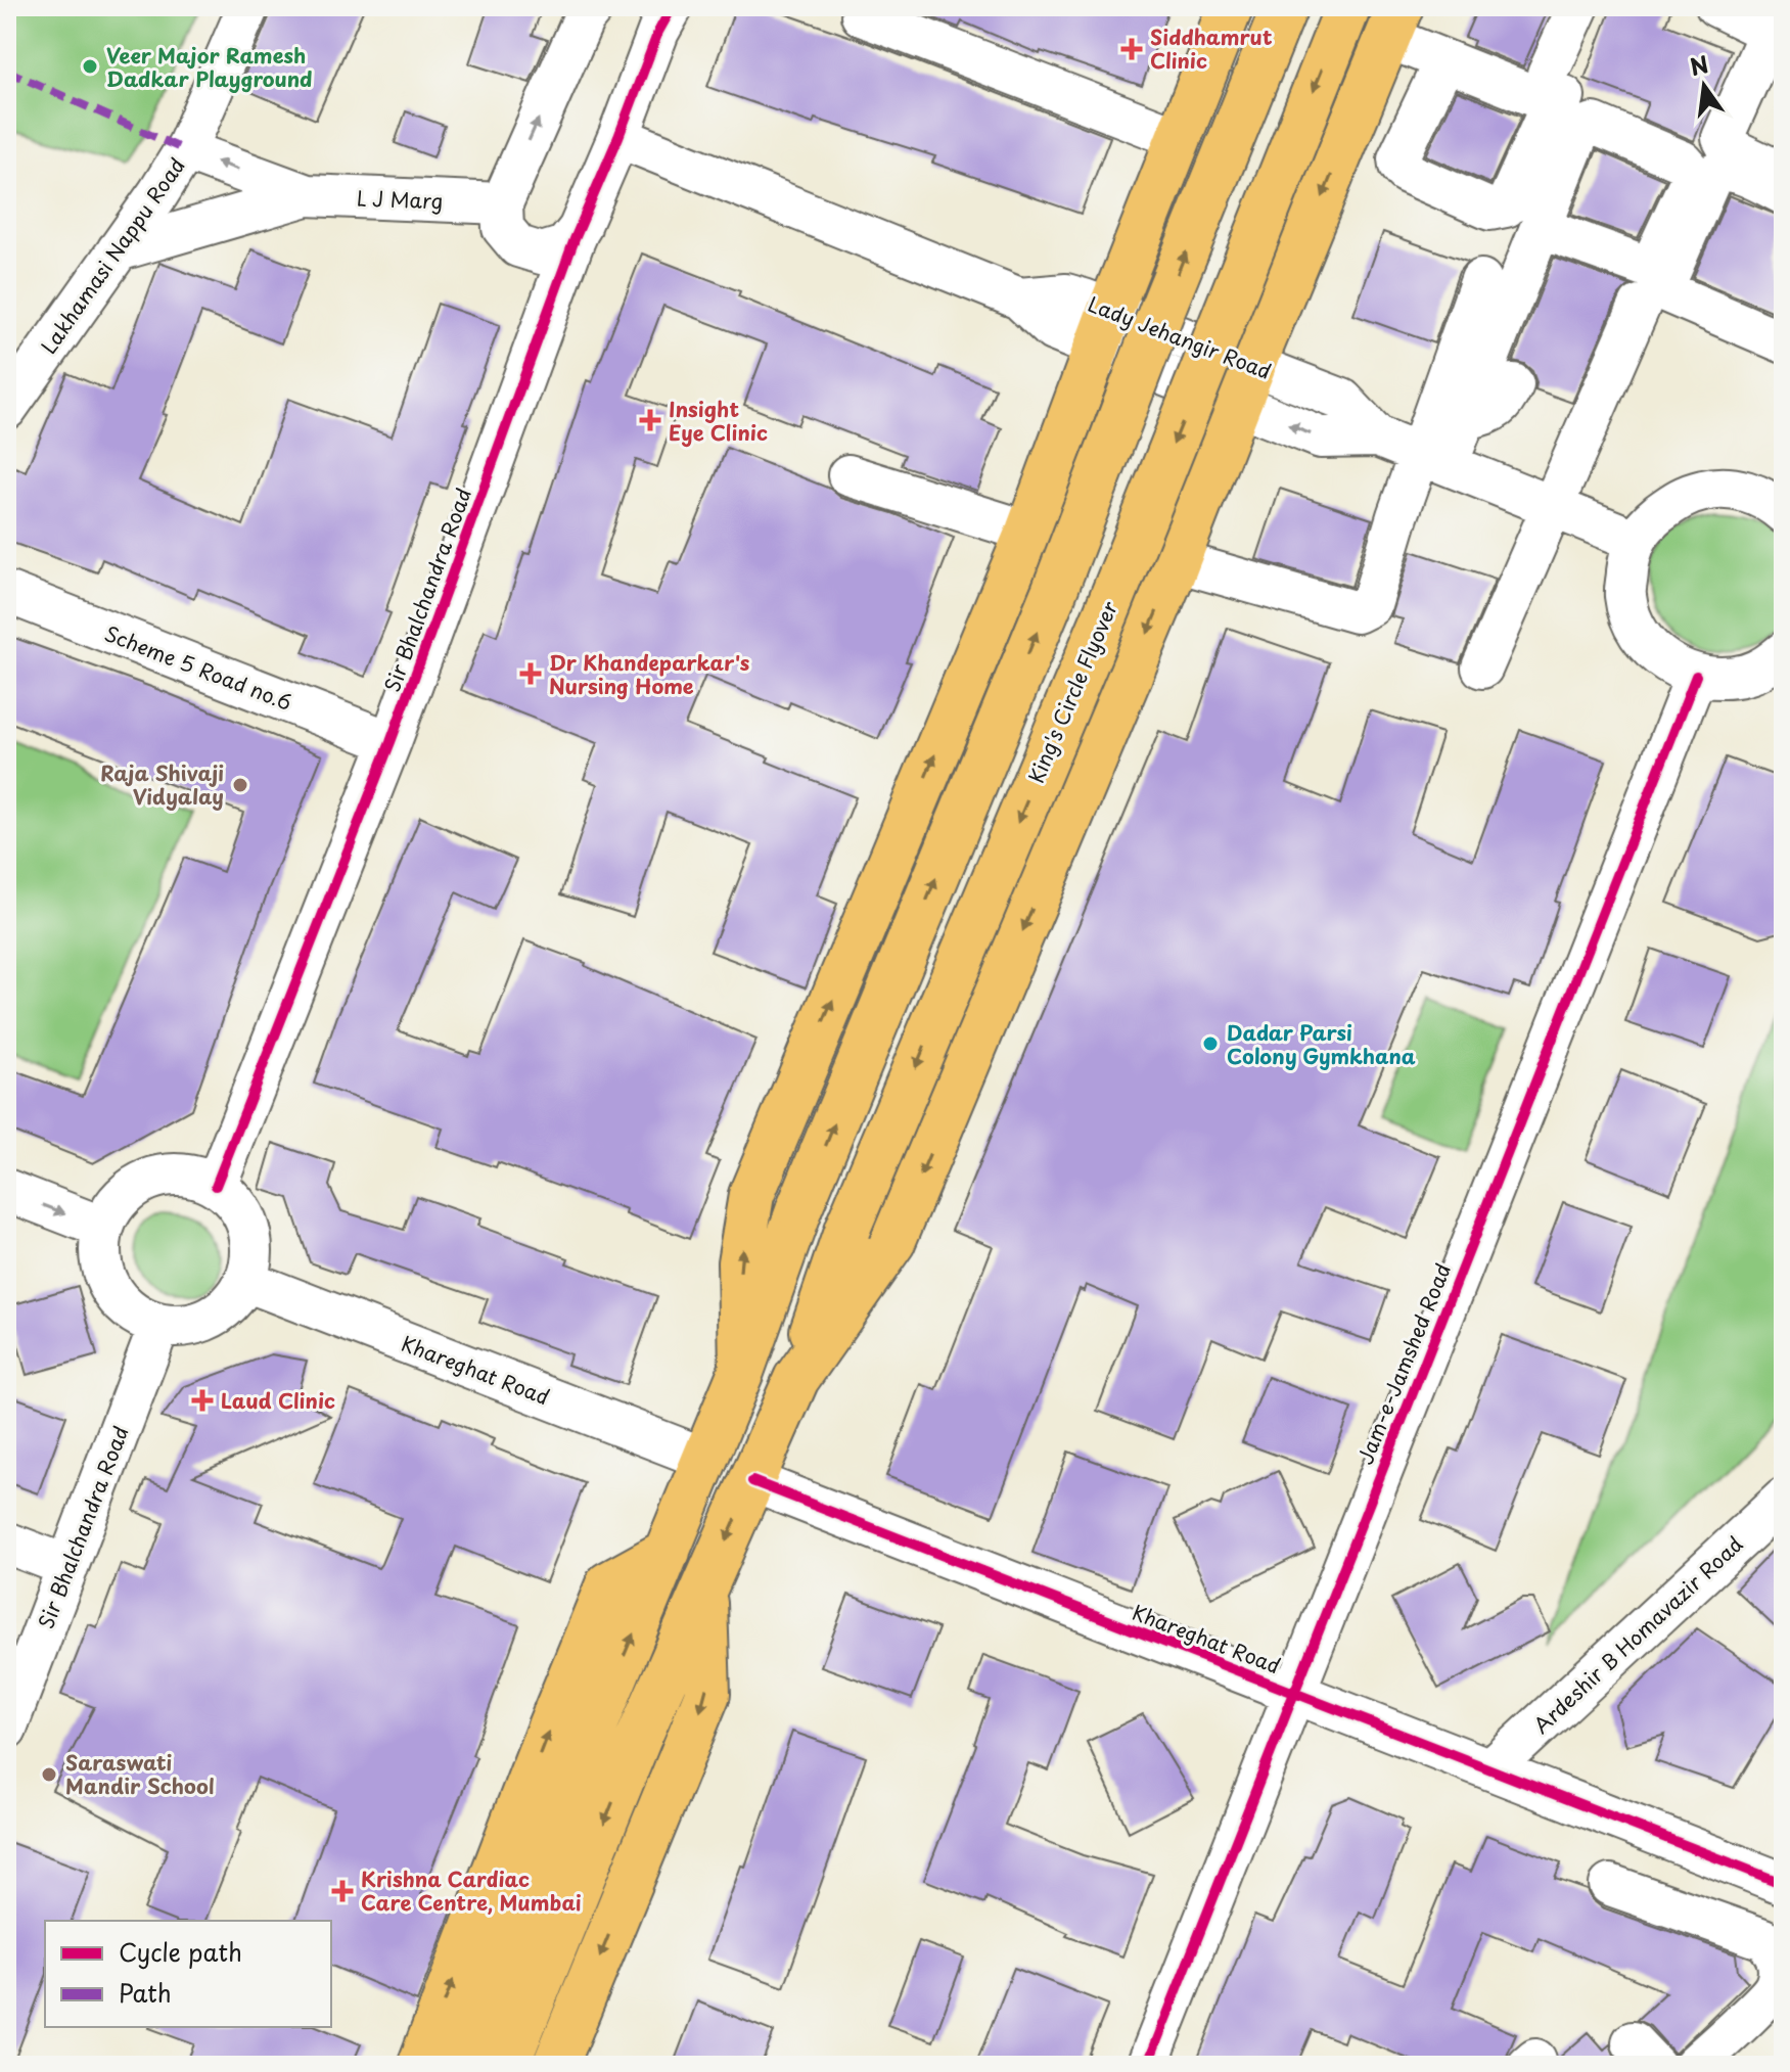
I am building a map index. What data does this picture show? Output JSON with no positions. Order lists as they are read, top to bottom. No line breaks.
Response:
{"streets":{"highway":["King's Circle Flyover"],"street":["L J Marg","Lakhamasi Nappu Road","Lady Jehangir Road","Sir Bhalchandra Road","Scheme 5 Road no.6","Jam-e-Jamshed Road","Khareghat Road","Ardeshir B Homavazir Road"]},"crossings":[["L J Marg","Lakhamasi Nappu Road"],["Lady Jehangir Road","Sir Bhalchandra Road"],["Sir Bhalchandra Road","Scheme 5 Road no.6"],["Sir Bhalchandra Road","Khareghat Road"],["Jam-e-Jamshed Road","Khareghat Road"],["Khareghat Road","Ardeshir B Homavazir Road"]],"one_way":["L J Marg"],"places":{"health":["Siddhamrut Clinic","Insight Eye Clinic","Dr Khandeparkar's Nursing Home","Laud Clinic","Krishna Cardiac Care Centre, Mumbai"],"other":["Veer Major Ramesh Dadkar Playground","Raja Shivaji Vidyalay","Dadar Parsi Colony Gymkhana","Saraswati Mandir School"]},"legend":["Cycle path","Path"],"north":"top"}
